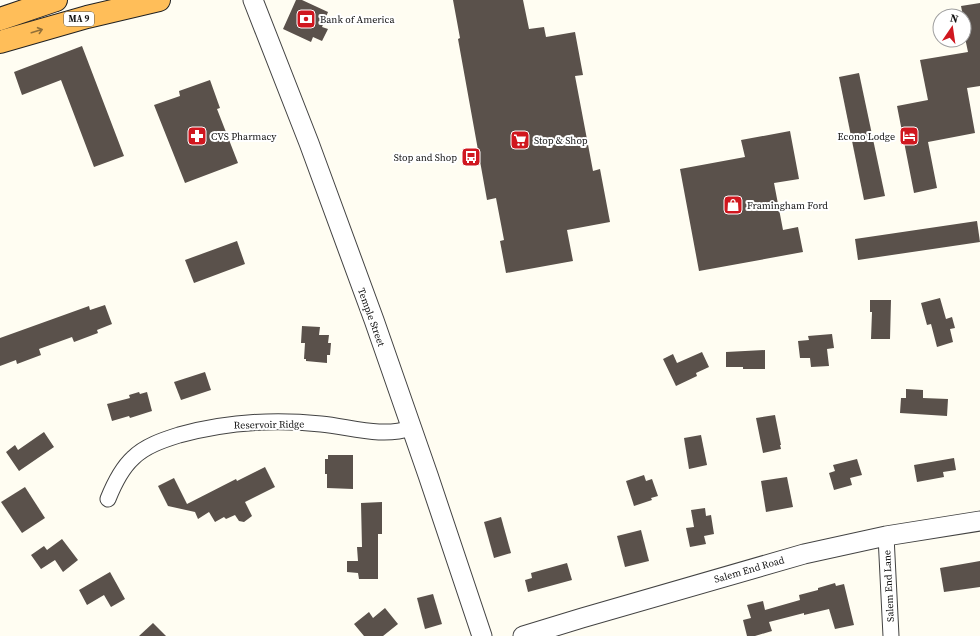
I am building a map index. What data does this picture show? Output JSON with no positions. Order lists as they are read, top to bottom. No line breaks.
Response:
{"streets":{"highway":["MA 9"],"street":["Temple Street","Reservoir Ridge","Salem End Road","Salem End Lane"]},"crossings":[["Temple Street","Reservoir Ridge"],["Salem End Road","Salem End Lane"]],"places":{"bank":["Bank of America"],"pharmacy":["CVS Pharmacy"],"hotel":["Econo Lodge"],"supermarket":["Stop & Shop"],"bus stop":["Stop and Shop"],"shop":["Framingham Ford"]},"north":"top"}
